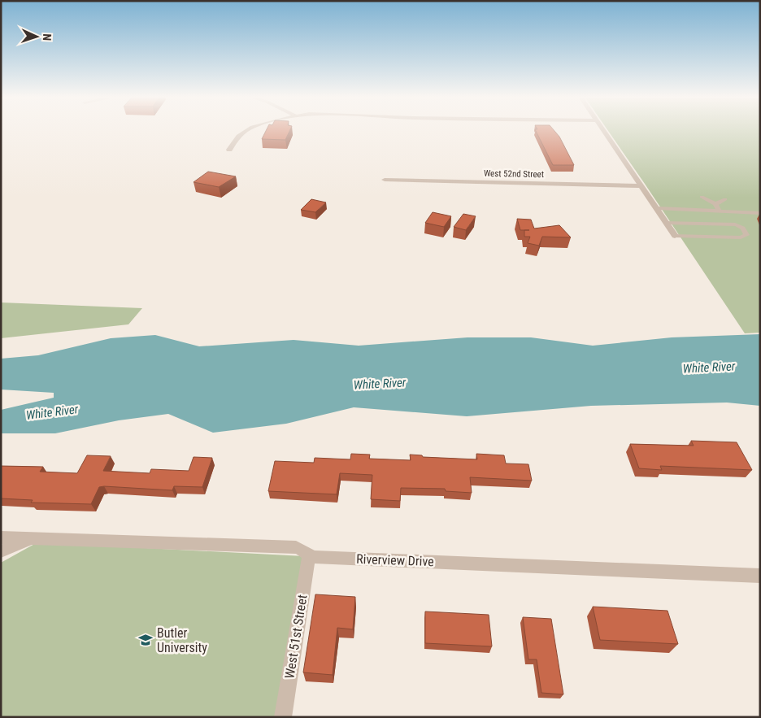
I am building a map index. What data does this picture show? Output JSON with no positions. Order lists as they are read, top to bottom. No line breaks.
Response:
{"streets":{"street":["West 52nd Street","Riverview Drive","West 51st Street"]},"crossings":[["Riverview Drive","West 51st Street"]],"water":["White River"],"places":{"school or university":["Butler University"]},"north":"right"}
